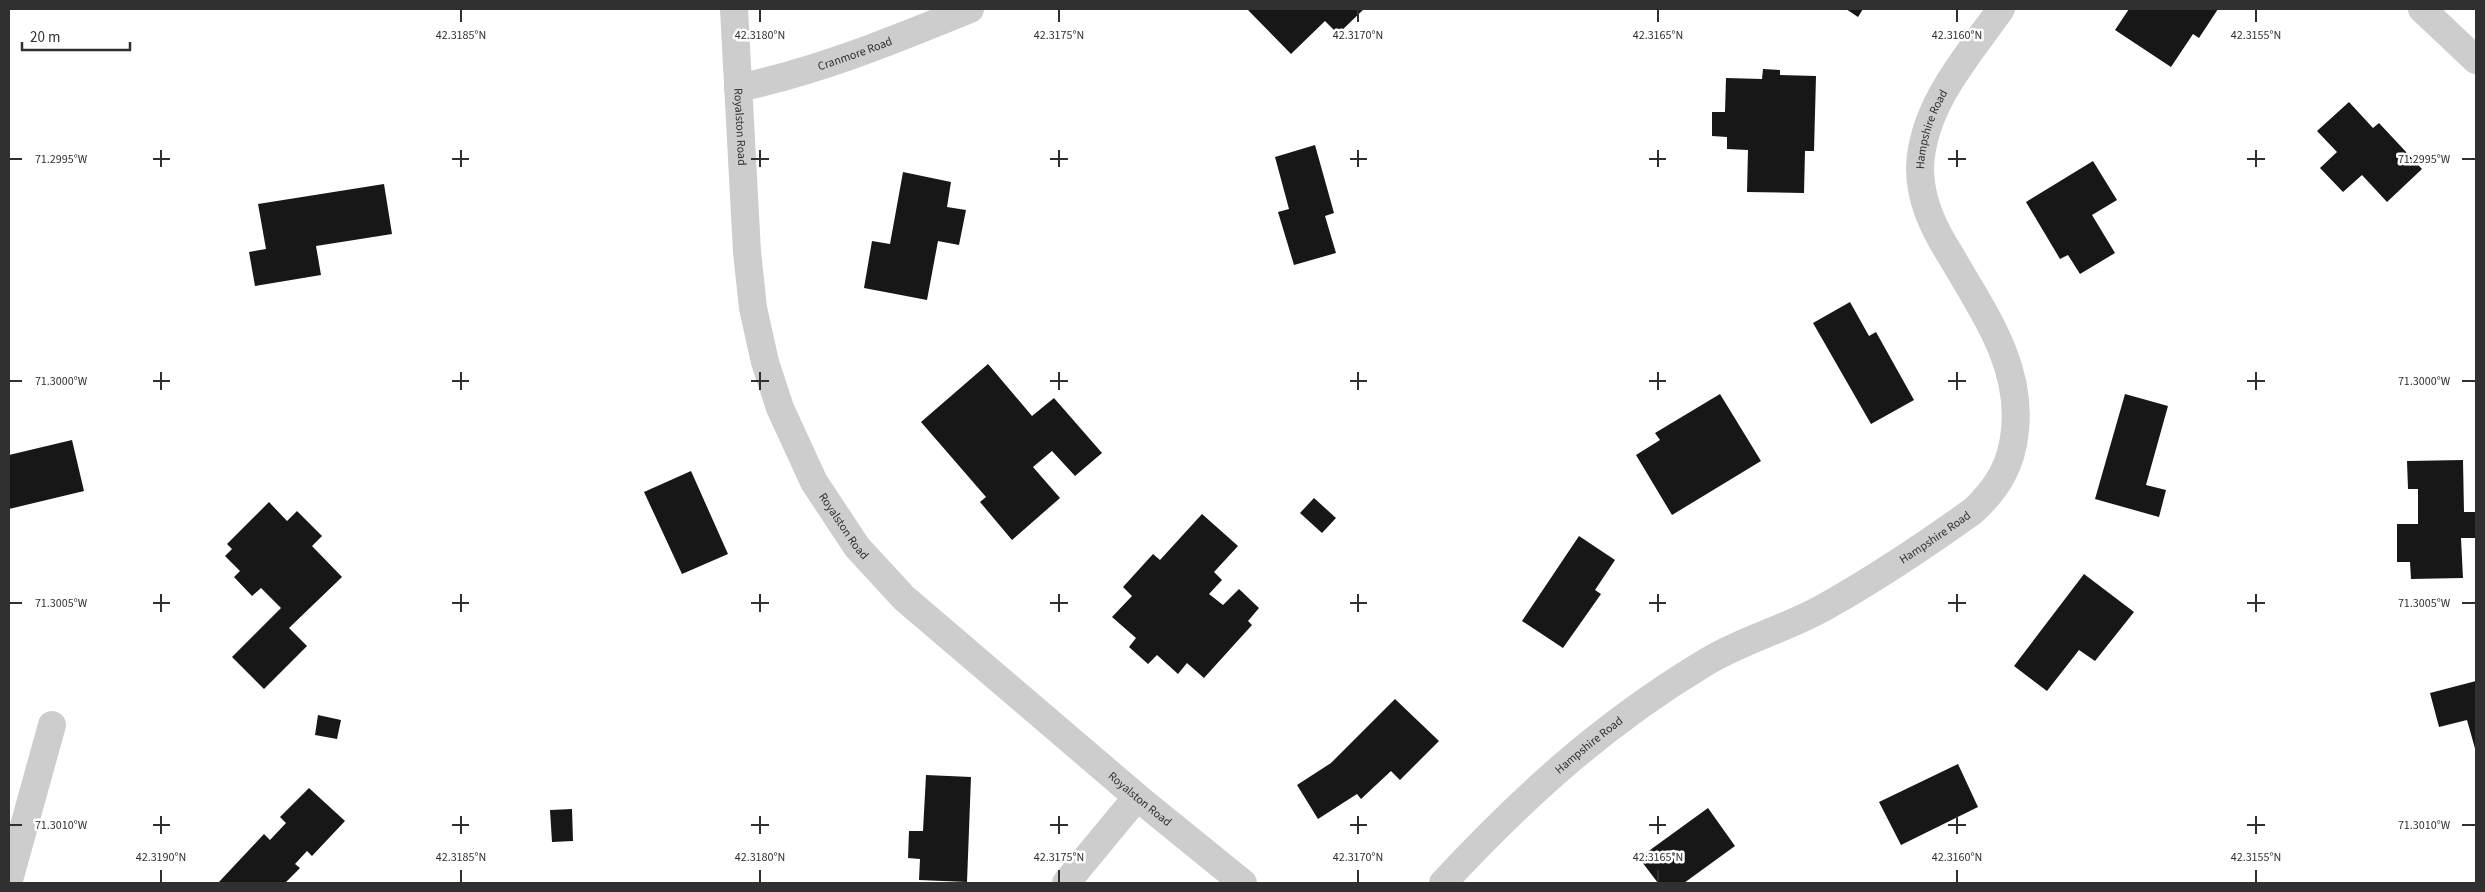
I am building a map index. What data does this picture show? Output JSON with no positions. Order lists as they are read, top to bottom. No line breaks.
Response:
{"streets":{"street":["Cranmore Road","Royalston Road","Hampshire Road"]},"crossings":[["Cranmore Road","Royalston Road"]],"scale_bar":"20 m","coordinates":["42.3185°N","42.3180°N","42.3175°N","42.3170°N","42.3165°N","42.3160°N","42.3155°N","71.2995°W","71.3000°W","71.3005°W","71.3010°W","42.3190°N"]}
